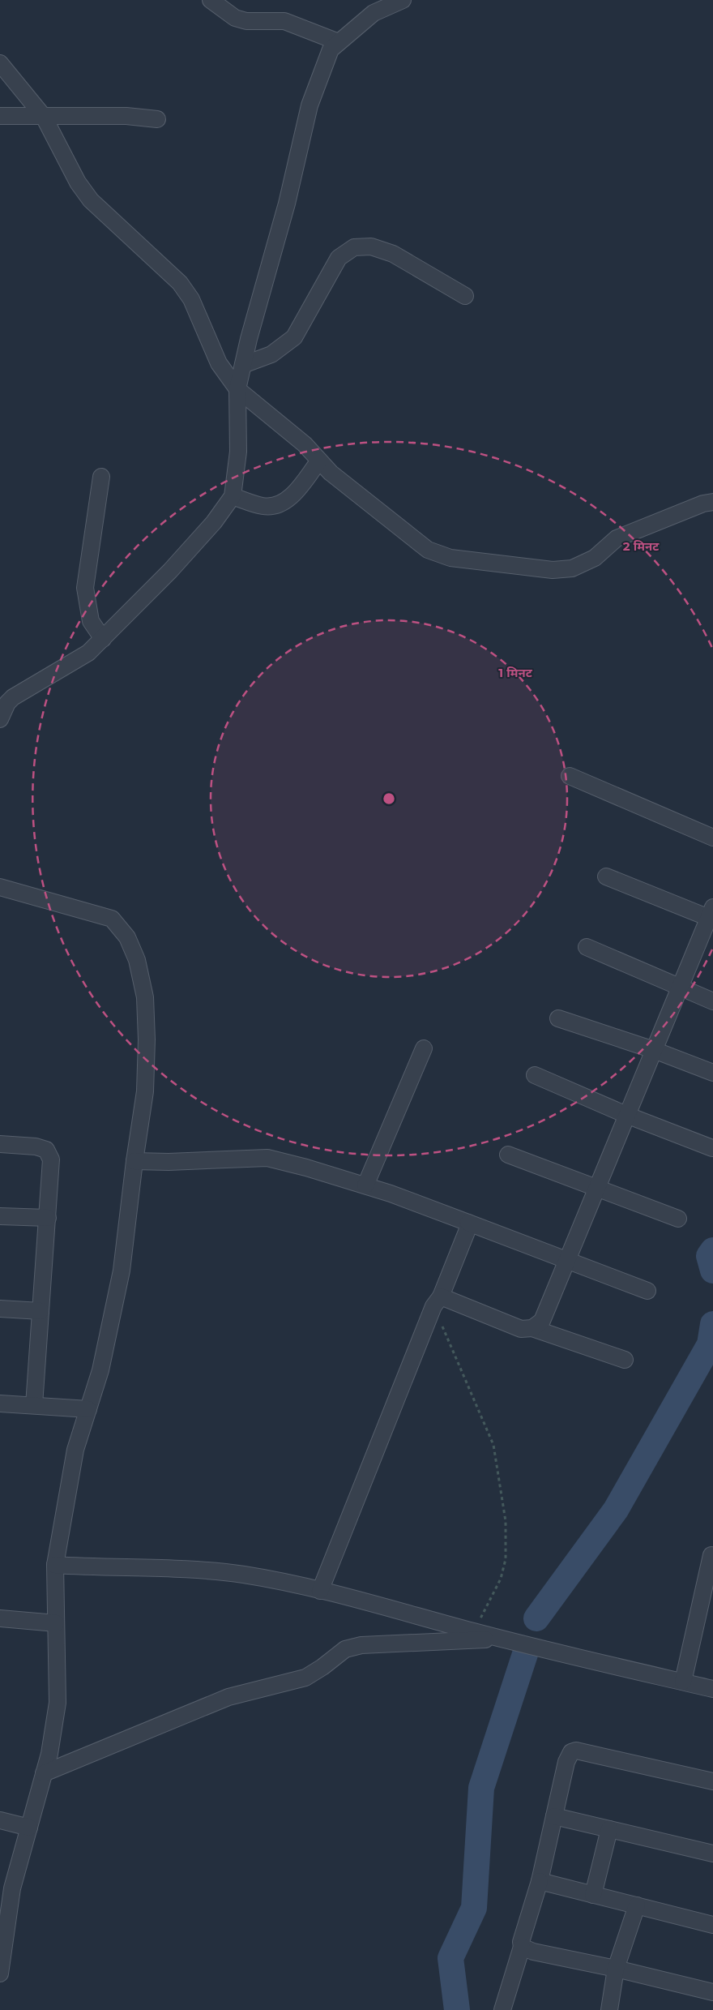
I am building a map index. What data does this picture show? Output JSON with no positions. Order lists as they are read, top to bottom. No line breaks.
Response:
{"rings":["2 मिनट","1 मिनट"]}
